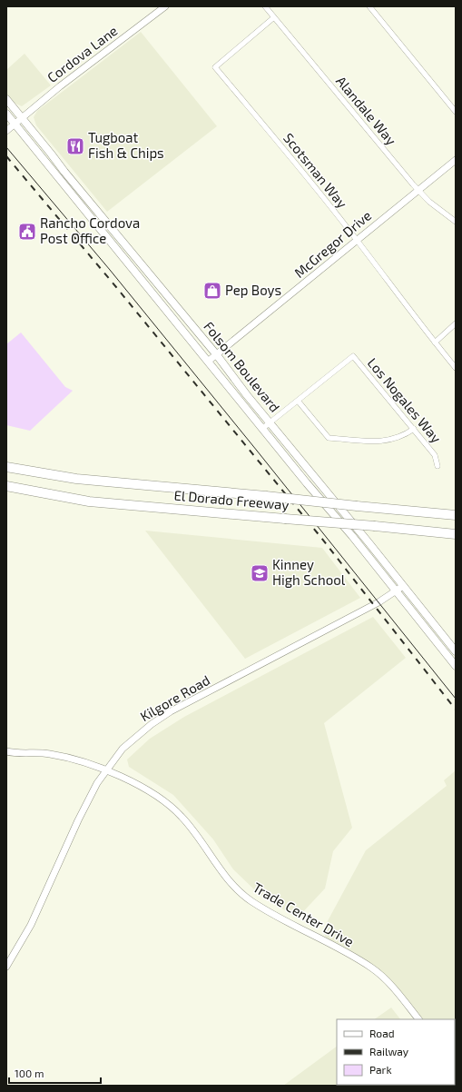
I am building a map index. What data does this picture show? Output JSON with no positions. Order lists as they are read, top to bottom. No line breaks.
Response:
{"streets":{"highway":["El Dorado Freeway"],"main road":["Folsom Boulevard"],"street":["Cordova Lane","Alandale Way","Scotsman Way","McGregor Drive","Los Nogales Way","Kilgore Road","Trade Center Drive"]},"crossings":[["Cordova Lane","Folsom Boulevard"],["Alandale Way","Scotsman Way"],["Alandale Way","McGregor Drive"],["Scotsman Way","McGregor Drive"],["McGregor Drive","Folsom Boulevard"],["Folsom Boulevard","Los Nogales Way"],["Folsom Boulevard","Kilgore Road"],["Kilgore Road","Trade Center Drive"]],"places":{"restaurant":["Tugboat Fish & Chips"],"public building":["Rancho Cordova Post Office"],"shop":["Pep Boys"],"school or university":["Kinney High School"]},"legend":["Road","Railway","Park"],"scale_bar":"100 m"}
